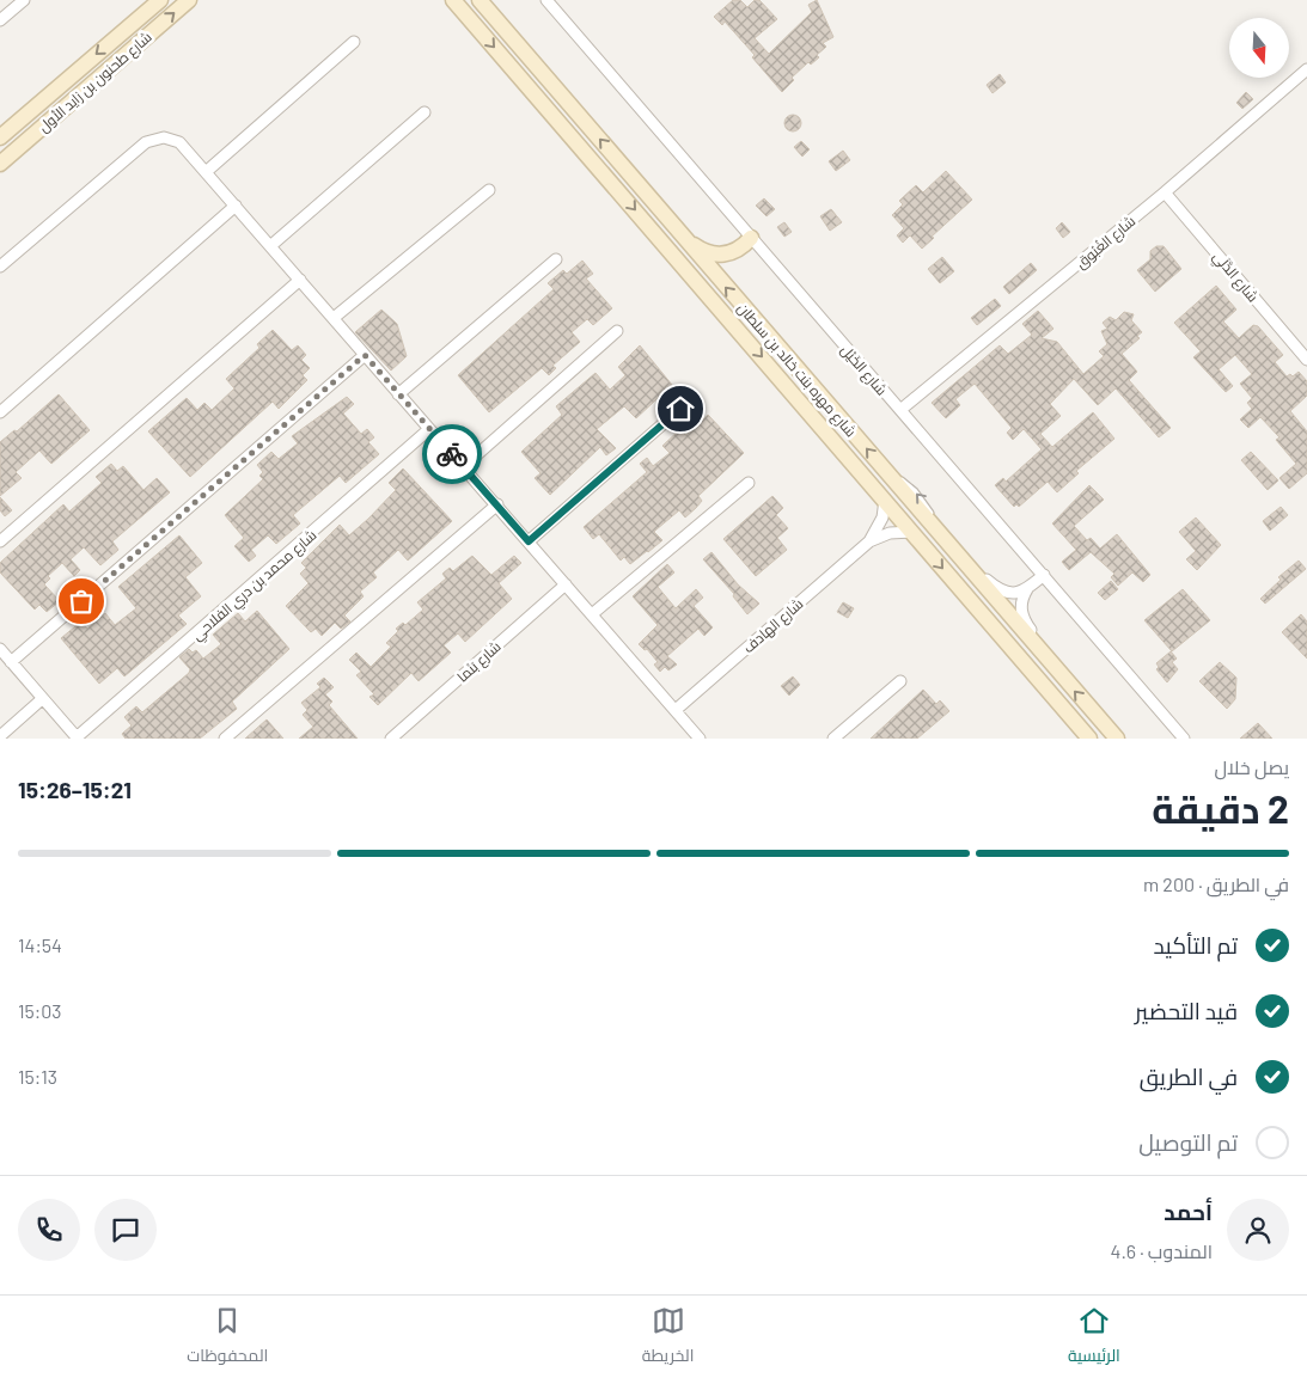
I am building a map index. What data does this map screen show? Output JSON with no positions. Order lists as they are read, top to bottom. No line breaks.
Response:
{"streets":{"street":["شارع طحنون بن زايد الأول","شارع الغُبُوق","شارع الدَّلَي","شارع مهره بنت خالد بن سلطان","شارع الخَيْل","شارع محمد بن دري الفلاحي","شارع الهادف","شارع بَنَما"]},"crossings":[["شارع الغُبُوق","شارع الدَّلَي"],["شارع الغُبُوق","شارع الخَيْل"],["شارع مهره بنت خالد بن سلطان","شارع الهادف"]],"north":"bottom","page":{"heading":["2 دقيقة","يصل خلال","15:21–15:26"],"panel":["أحمد","المندوب · 4.6"],"bar":"في الطريق · 200 m","list":[["تم التأكيد","14:54"],["قيد التحضير","15:03"],["في الطريق","15:13"],"تم التوصيل"],"tabs":["الرئيسية","الخريطة","المحفوظات"]}}
